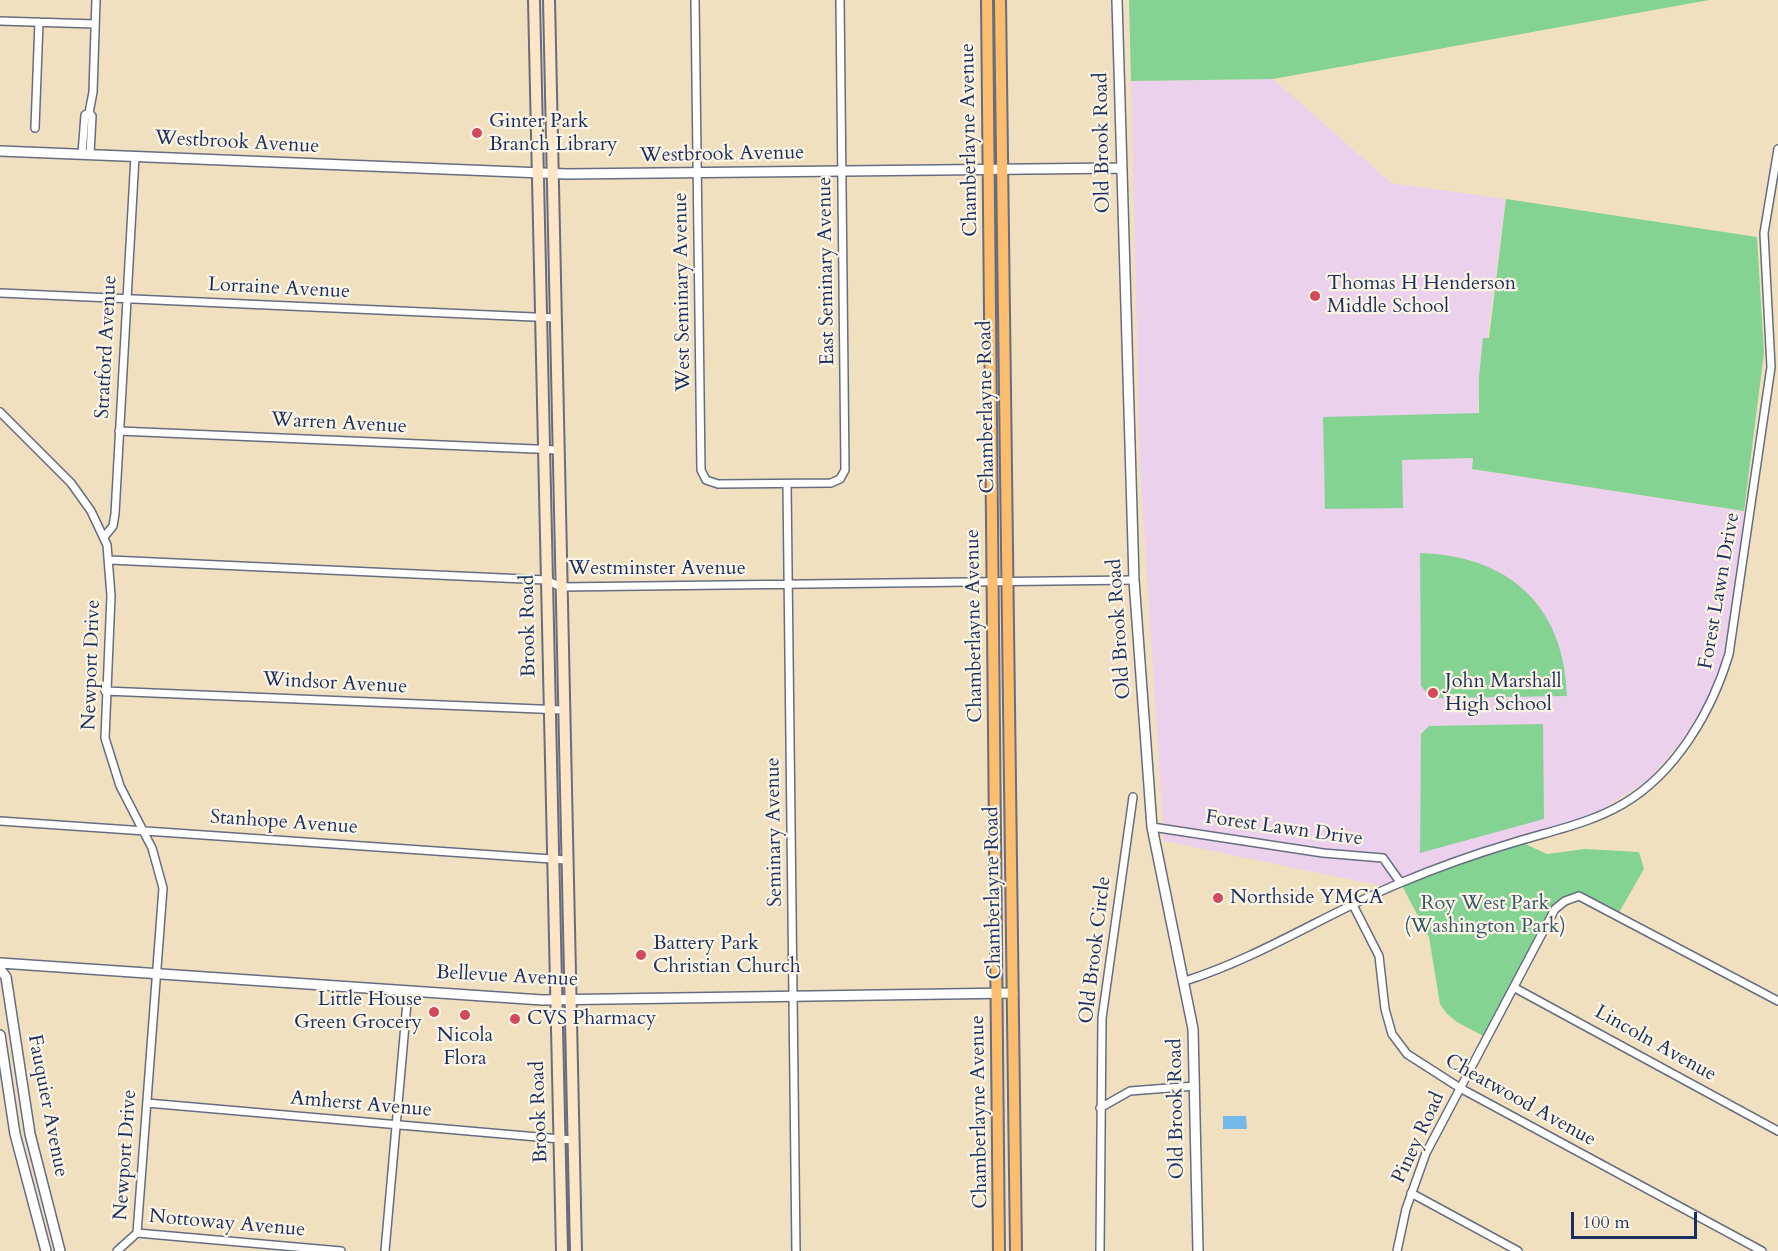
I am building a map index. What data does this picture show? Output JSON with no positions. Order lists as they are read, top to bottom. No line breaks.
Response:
{"streets":{"main road":["Chamberlayne Avenue","Chamberlayne Road","Brook Road"],"street":["Westbrook Avenue","Old Brook Road","East Seminary Avenue","Lorraine Avenue","West Seminary Avenue","Stratford Avenue","Warren Avenue","Westminster Avenue","Forest Lawn Drive","Newport Drive","Windsor Avenue","Stanhope Avenue","Seminary Avenue","Old Brook Circle","Bellevue Avenue","Lincoln Avenue","Cheatwood Avenue","Amherst Avenue","Fauquier Avenue","Piney Road","Nottoway Avenue"]},"crossings":[["Chamberlayne Avenue","Westbrook Avenue"],["Chamberlayne Avenue","Chamberlayne Road"],["Chamberlayne Avenue","Westminster Avenue"],["Chamberlayne Avenue","Bellevue Avenue"],["Westbrook Avenue","Old Brook Road"],["Westbrook Avenue","East Seminary Avenue"],["Westbrook Avenue","West Seminary Avenue"],["Westbrook Avenue","Stratford Avenue"],["Westbrook Avenue","Chamberlayne Road"],["Westbrook Avenue","Brook Road"],["Old Brook Road","Westminster Avenue"],["Old Brook Road","Forest Lawn Drive"],["East Seminary Avenue","West Seminary Avenue"],["East Seminary Avenue","Seminary Avenue"],["Lorraine Avenue","Stratford Avenue"],["Lorraine Avenue","Brook Road"],["West Seminary Avenue","Seminary Avenue"],["Stratford Avenue","Warren Avenue"],["Stratford Avenue","Newport Drive"],["Chamberlayne Road","Westminster Avenue"],["Chamberlayne Road","Bellevue Avenue"],["Warren Avenue","Brook Road"],["Westminster Avenue","Brook Road"],["Westminster Avenue","Newport Drive"],["Westminster Avenue","Seminary Avenue"],["Forest Lawn Drive","Cheatwood Avenue"],["Brook Road","Windsor Avenue"],["Brook Road","Stanhope Avenue"],["Brook Road","Bellevue Avenue"],["Brook Road","Amherst Avenue"],["Newport Drive","Windsor Avenue"],["Newport Drive","Stanhope Avenue"],["Newport Drive","Bellevue Avenue"],["Newport Drive","Amherst Avenue"],["Newport Drive","Nottoway Avenue"],["Seminary Avenue","Bellevue Avenue"],["Lincoln Avenue","Piney Road"],["Cheatwood Avenue","Piney Road"]],"parks":["Roy West Park (Washington Park)"],"places":["Ginter Park Branch Library","Thomas H Henderson Middle School","John Marshall High School","Northside YMCA","Battery Park Christian Church","Little House Green Grocery","Nicola Flora","CVS Pharmacy"],"scale_bar":"100 m"}
